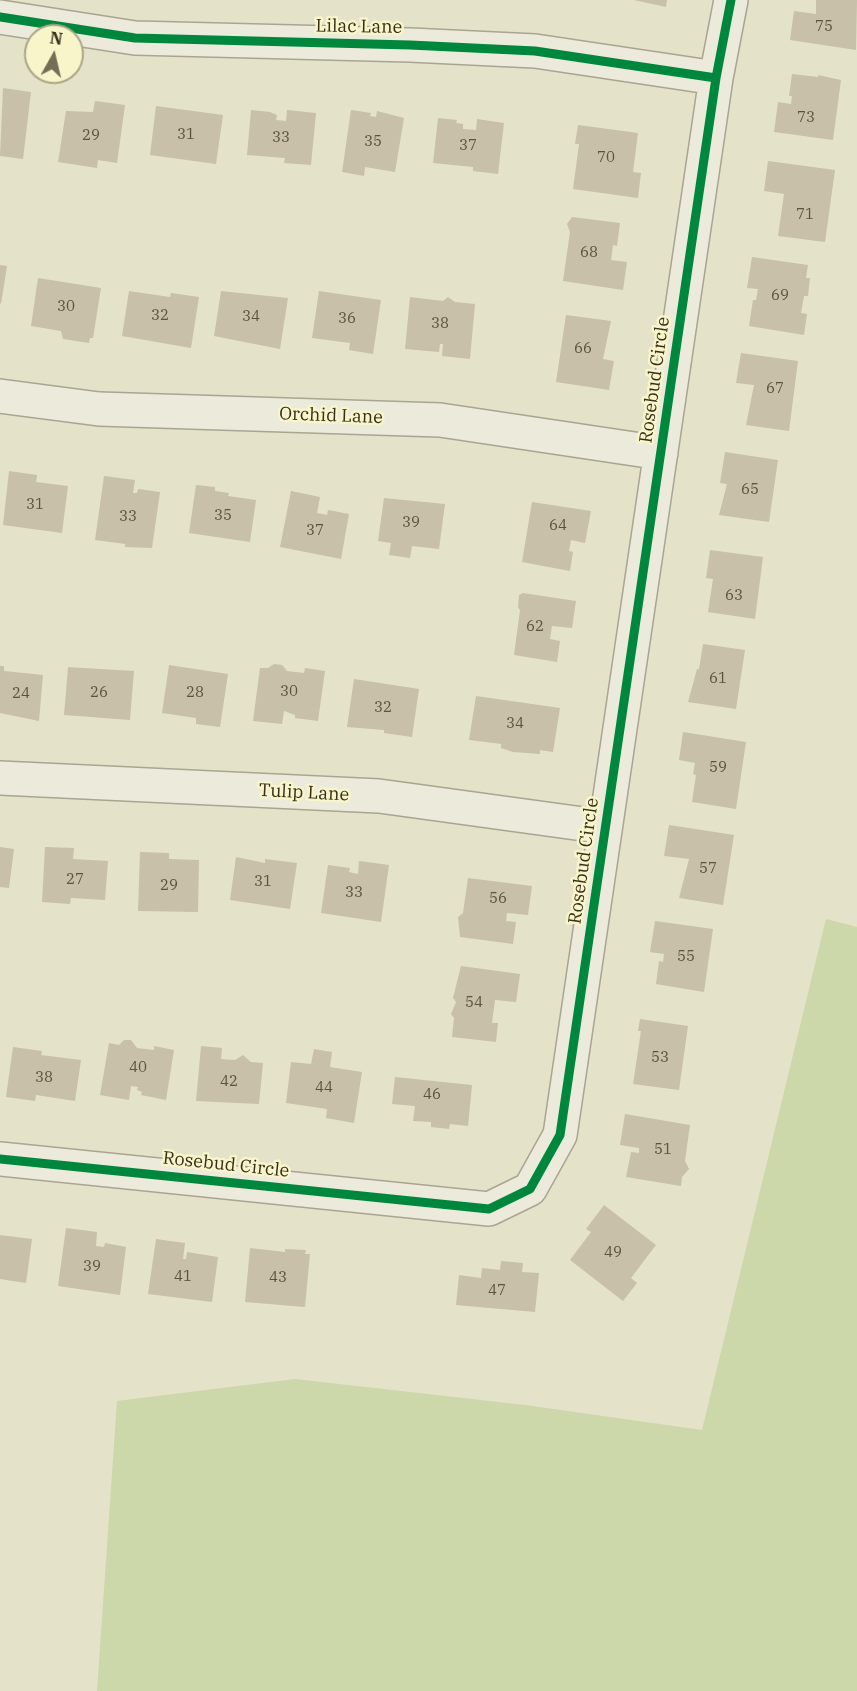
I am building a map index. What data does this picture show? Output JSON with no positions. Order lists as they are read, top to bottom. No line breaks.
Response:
{"streets":{"street":["Lilac Lane","Rosebud Circle","Orchid Lane","Tulip Lane"]},"crossings":[["Lilac Lane","Rosebud Circle"],["Rosebud Circle","Orchid Lane"],["Rosebud Circle","Tulip Lane"]],"house_numbers":["75","73","31","29","33","35","37","70","71","68","69","30","32","34","36","38","66","67","65","31","35","33","39","64","37","63","62","61","30","26","28","24","32","34","59","57","27","31","29","33","56","55","54","53","40","38","42","44","46","51","49","39","41","43","47"],"north":"top"}
